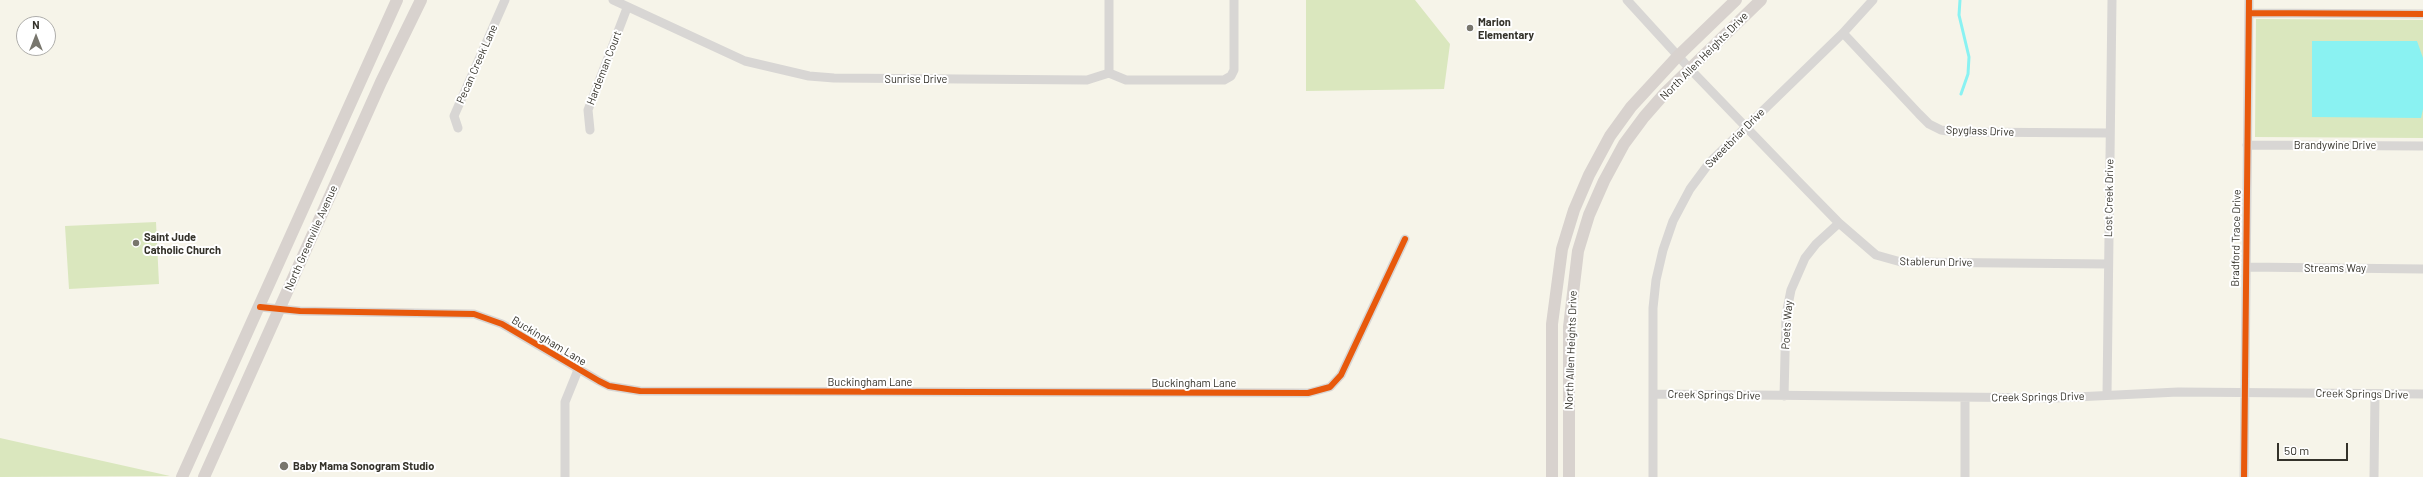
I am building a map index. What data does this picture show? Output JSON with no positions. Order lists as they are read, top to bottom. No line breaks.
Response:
{"streets":{"main road":["North Allen Heights Drive","North Greenville Avenue"],"street":["Pecan Creek Lane","Hardeman Court","Sunrise Drive","Spyglass Drive","Sweetbriar Drive","Brandywine Drive","Lost Creek Drive","Bradford Trace Drive","Stablerun Drive","Streams Way","Poets Way","Buckingham Lane","Creek Springs Drive"]},"crossings":[["North Allen Heights Drive","Stablerun Drive"],["Hardeman Court","Sunrise Drive"],["Spyglass Drive","Sweetbriar Drive"],["Spyglass Drive","Lost Creek Drive"],["Sweetbriar Drive","Stablerun Drive"],["Sweetbriar Drive","Creek Springs Drive"],["Brandywine Drive","Bradford Trace Drive"],["Lost Creek Drive","Stablerun Drive"],["Lost Creek Drive","Creek Springs Drive"],["North Greenville Avenue","Buckingham Lane"],["Bradford Trace Drive","Streams Way"],["Bradford Trace Drive","Creek Springs Drive"],["Stablerun Drive","Poets Way"],["Poets Way","Creek Springs Drive"]],"places":["Marion Elementary","Saint Jude Catholic Church","Baby Mama Sonogram Studio"],"scale_bar":"50 m","north":"top"}
